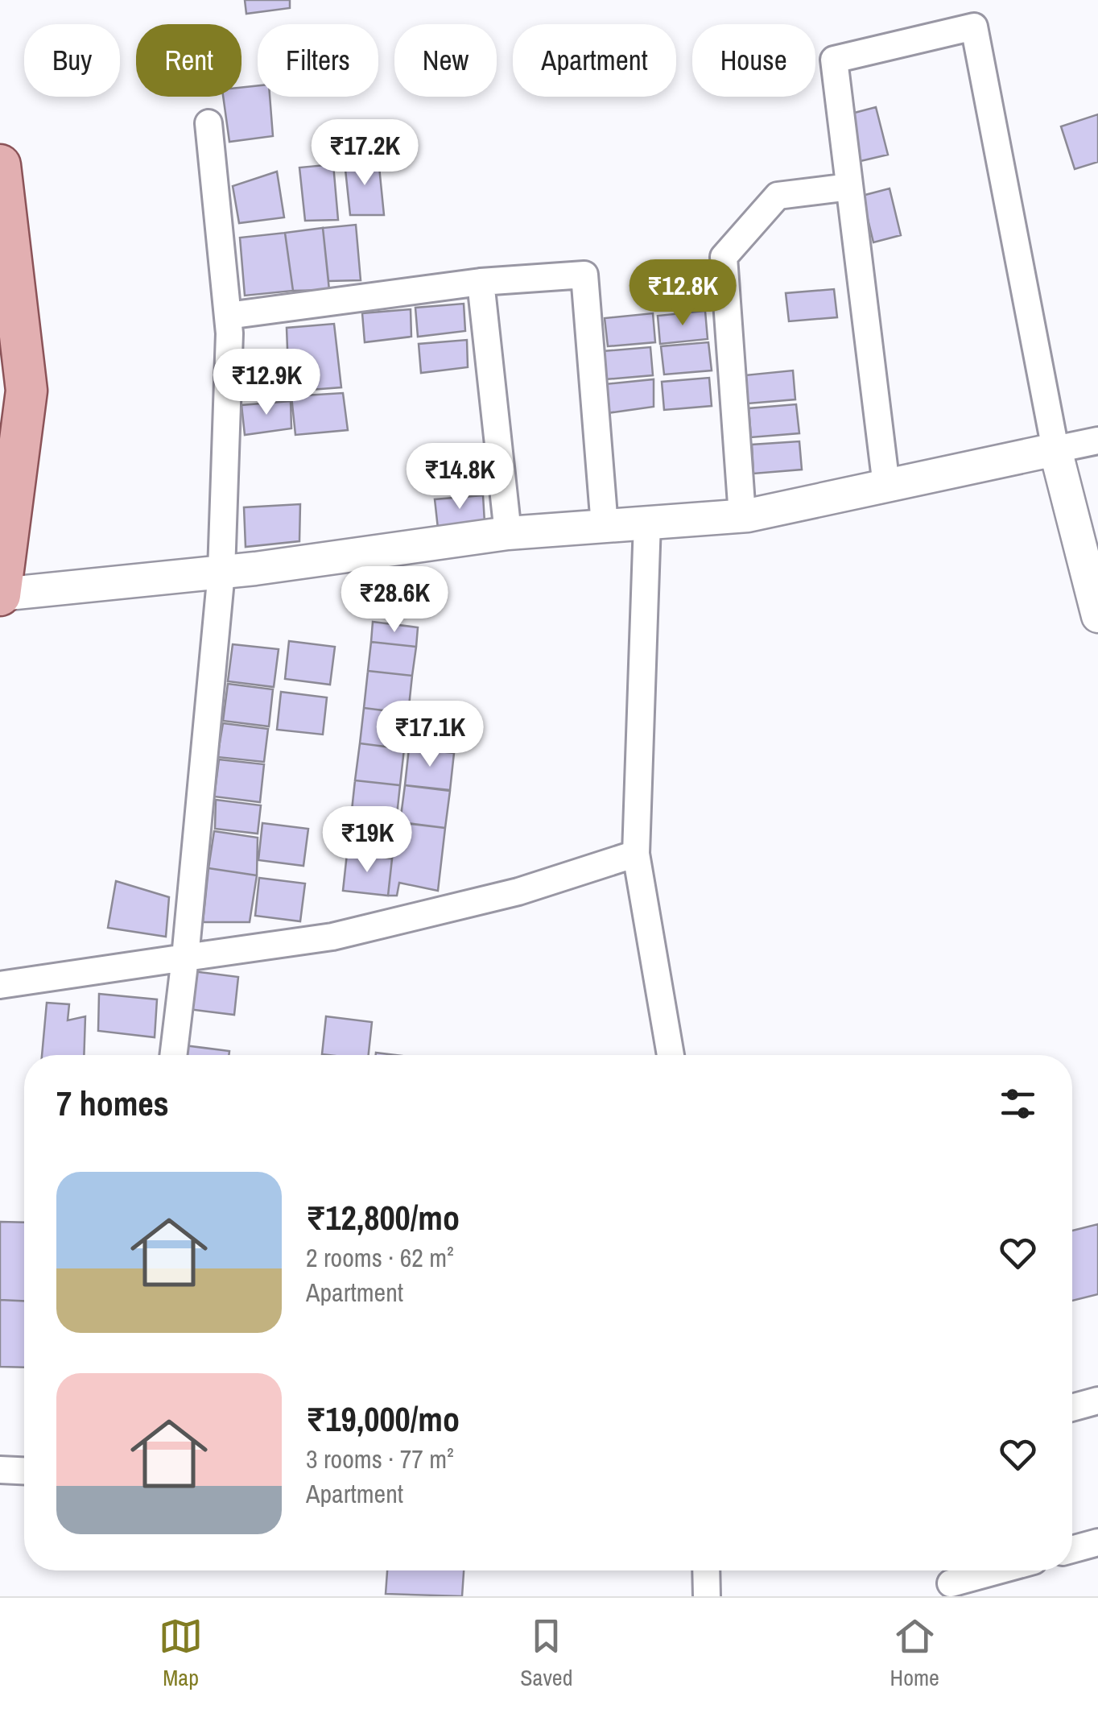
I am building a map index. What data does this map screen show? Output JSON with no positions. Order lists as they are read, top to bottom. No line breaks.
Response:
{"page":{"chip":["Buy","Rent","Filters","New","Apartment","House"],"price":["₹17.2K","₹12.8K","₹12.9K","₹14.8K","₹28.6K","₹17.1K","₹19K"],"heading":"7 homes","list":[{"name":"₹12,800/mo","note":"2 rooms · 62 m² · Apartment"},{"name":"₹19,000/mo","note":"3 rooms · 77 m² · Apartment"}],"tabs":["Map","Saved","Home"]}}
